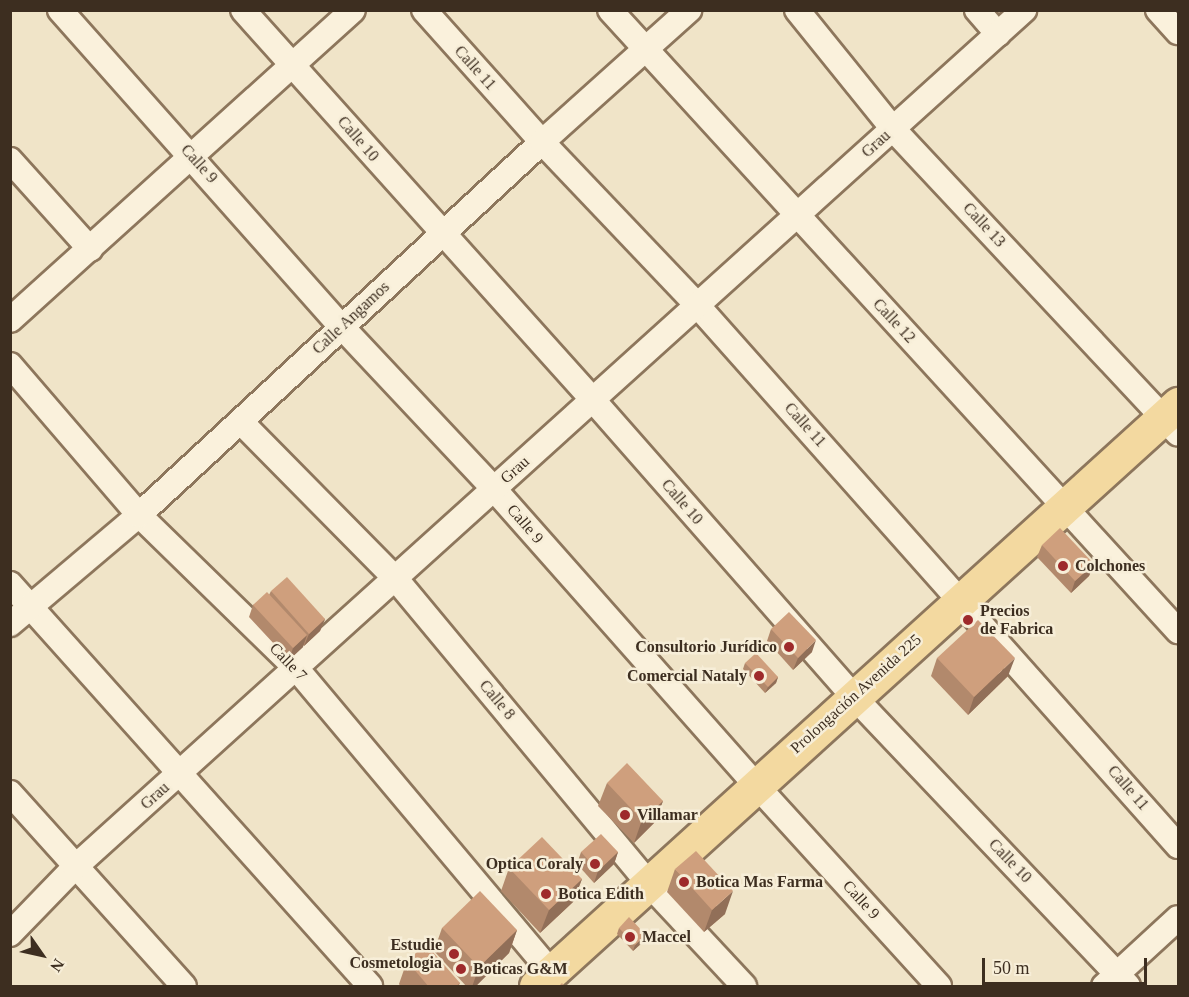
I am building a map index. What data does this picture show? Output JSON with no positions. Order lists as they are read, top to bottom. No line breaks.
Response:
{"streets":{"main road":["Prolongación Avenida 225"],"street":["Calle 11","Calle 10","Grau","Calle 9","Calle 13","Calle Angamos","Calle 12","Calle 7","Calle 8"]},"crossings":[["Calle 11","Grau"],["Calle 11","Calle Angamos"],["Calle 11","Prolongación Avenida 225"],["Calle 10","Grau"],["Calle 10","Calle Angamos"],["Calle 10","Prolongación Avenida 225"],["Grau","Calle 9"],["Grau","Calle 13"],["Grau","Calle 12"],["Grau","Calle 7"],["Grau","Calle 8"],["Calle 9","Calle Angamos"],["Calle 9","Prolongación Avenida 225"],["Calle 13","Prolongación Avenida 225"],["Calle Angamos","Calle 12"],["Calle Angamos","Calle 7"],["Calle Angamos","Calle 8"],["Calle 12","Prolongación Avenida 225"],["Calle 7","Prolongación Avenida 225"],["Prolongación Avenida 225","Calle 8"]],"places":["Colchones","Precios de Fabrica","Consultorio Jurídico","Comercial Nataly","Villamar","Optica Coraly","Botica Mas Farma","Botica Edith","Maccel","Estudie Cosmetologia","Boticas G&M"],"scale_bar":"50 m","north":"bottom right"}
